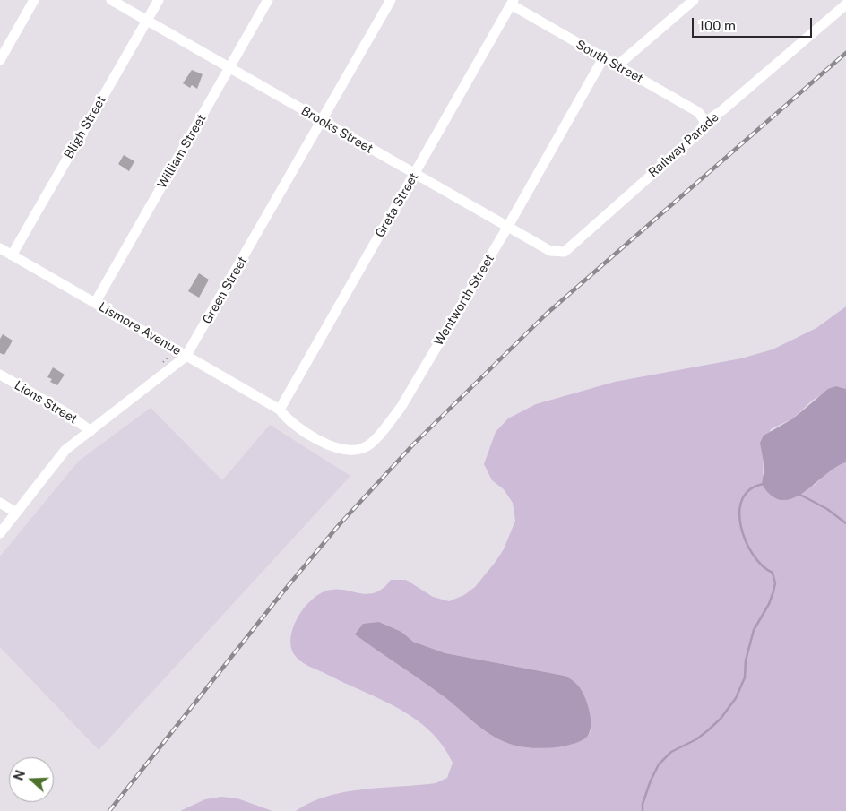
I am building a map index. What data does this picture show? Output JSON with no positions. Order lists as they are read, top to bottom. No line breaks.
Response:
{"streets":{"street":["South Street","Bligh Street","Brooks Street","Railway Parade","William Street","Greta Street","Green Street","Wentworth Street","Lismore Avenue","Lions Street"]},"crossings":[["South Street","Railway Parade"],["South Street","Greta Street"],["South Street","Wentworth Street"],["Bligh Street","Brooks Street"],["Bligh Street","Lismore Avenue"],["Brooks Street","Railway Parade"],["Brooks Street","William Street"],["Brooks Street","Greta Street"],["Brooks Street","Green Street"],["Brooks Street","Wentworth Street"],["William Street","Lismore Avenue"],["Greta Street","Wentworth Street"],["Greta Street","Lismore Avenue"],["Green Street","Lismore Avenue"],["Green Street","Lions Street"],["Wentworth Street","Lismore Avenue"]],"scale_bar":"100 m","north":"left"}
